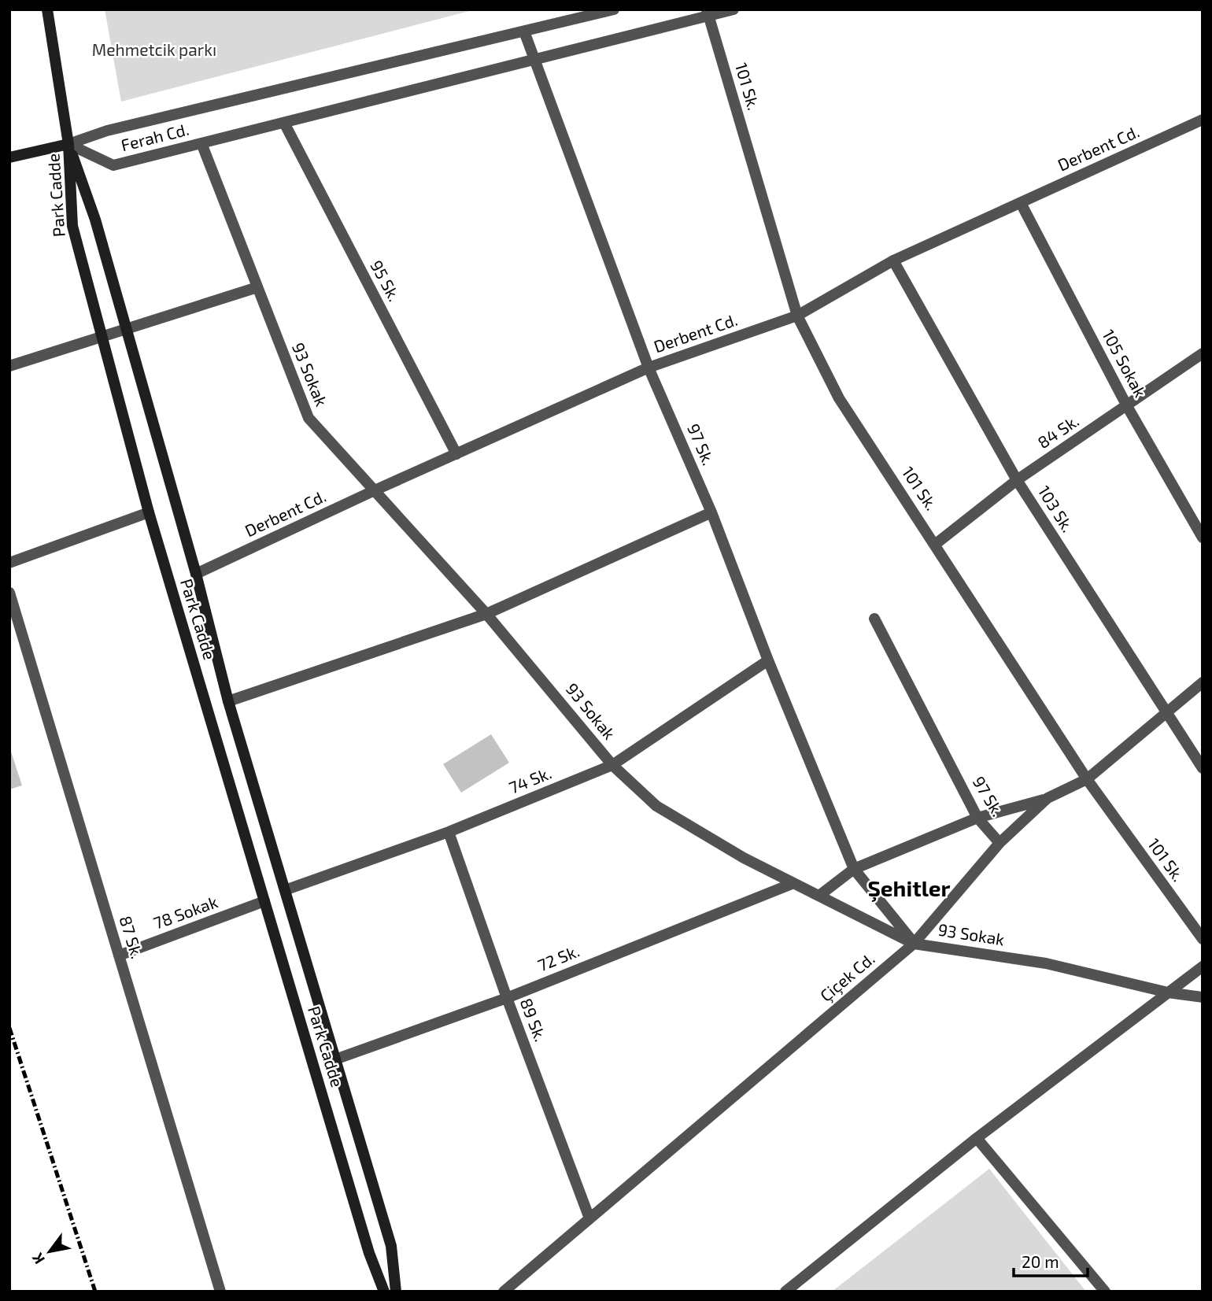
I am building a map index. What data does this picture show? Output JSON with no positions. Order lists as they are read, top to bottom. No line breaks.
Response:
{"streets":{"main road":["Park Cadde"],"street":["101 Sk.","Ferah Cd.","Derbent Cd.","95 Sk.","105 Sokak","93 Sokak","84 Sk.","97 Sk.","103 Sk.","74 Sk.","78 Sokak","87 Sk.","72 Sk.","Çiçek Cd.","89 Sk."]},"crossings":[["101 Sk.","Ferah Cd."],["101 Sk.","Derbent Cd."],["101 Sk.","84 Sk."],["101 Sk.","Çiçek Cd."],["Ferah Cd.","Park Cadde"],["Ferah Cd.","95 Sk."],["Ferah Cd.","93 Sokak"],["Ferah Cd.","97 Sk."],["Derbent Cd.","Park Cadde"],["Derbent Cd.","95 Sk."],["Derbent Cd.","105 Sokak"],["Derbent Cd.","93 Sokak"],["Derbent Cd.","97 Sk."],["Derbent Cd.","103 Sk."],["Park Cadde","74 Sk."],["Park Cadde","78 Sokak"],["Park Cadde","72 Sk."],["105 Sokak","84 Sk."],["93 Sokak","97 Sk."],["93 Sokak","74 Sk."],["93 Sokak","72 Sk."],["93 Sokak","Çiçek Cd."],["84 Sk.","103 Sk."],["97 Sk.","74 Sk."],["97 Sk.","Çiçek Cd."],["103 Sk.","Çiçek Cd."],["74 Sk.","89 Sk."],["78 Sokak","87 Sk."],["72 Sk.","89 Sk."],["Çiçek Cd.","89 Sk."]],"districts":["Şehitler"],"parks":["Mehmetcik parkı"],"scale_bar":"20 m","north":"bottom left"}
